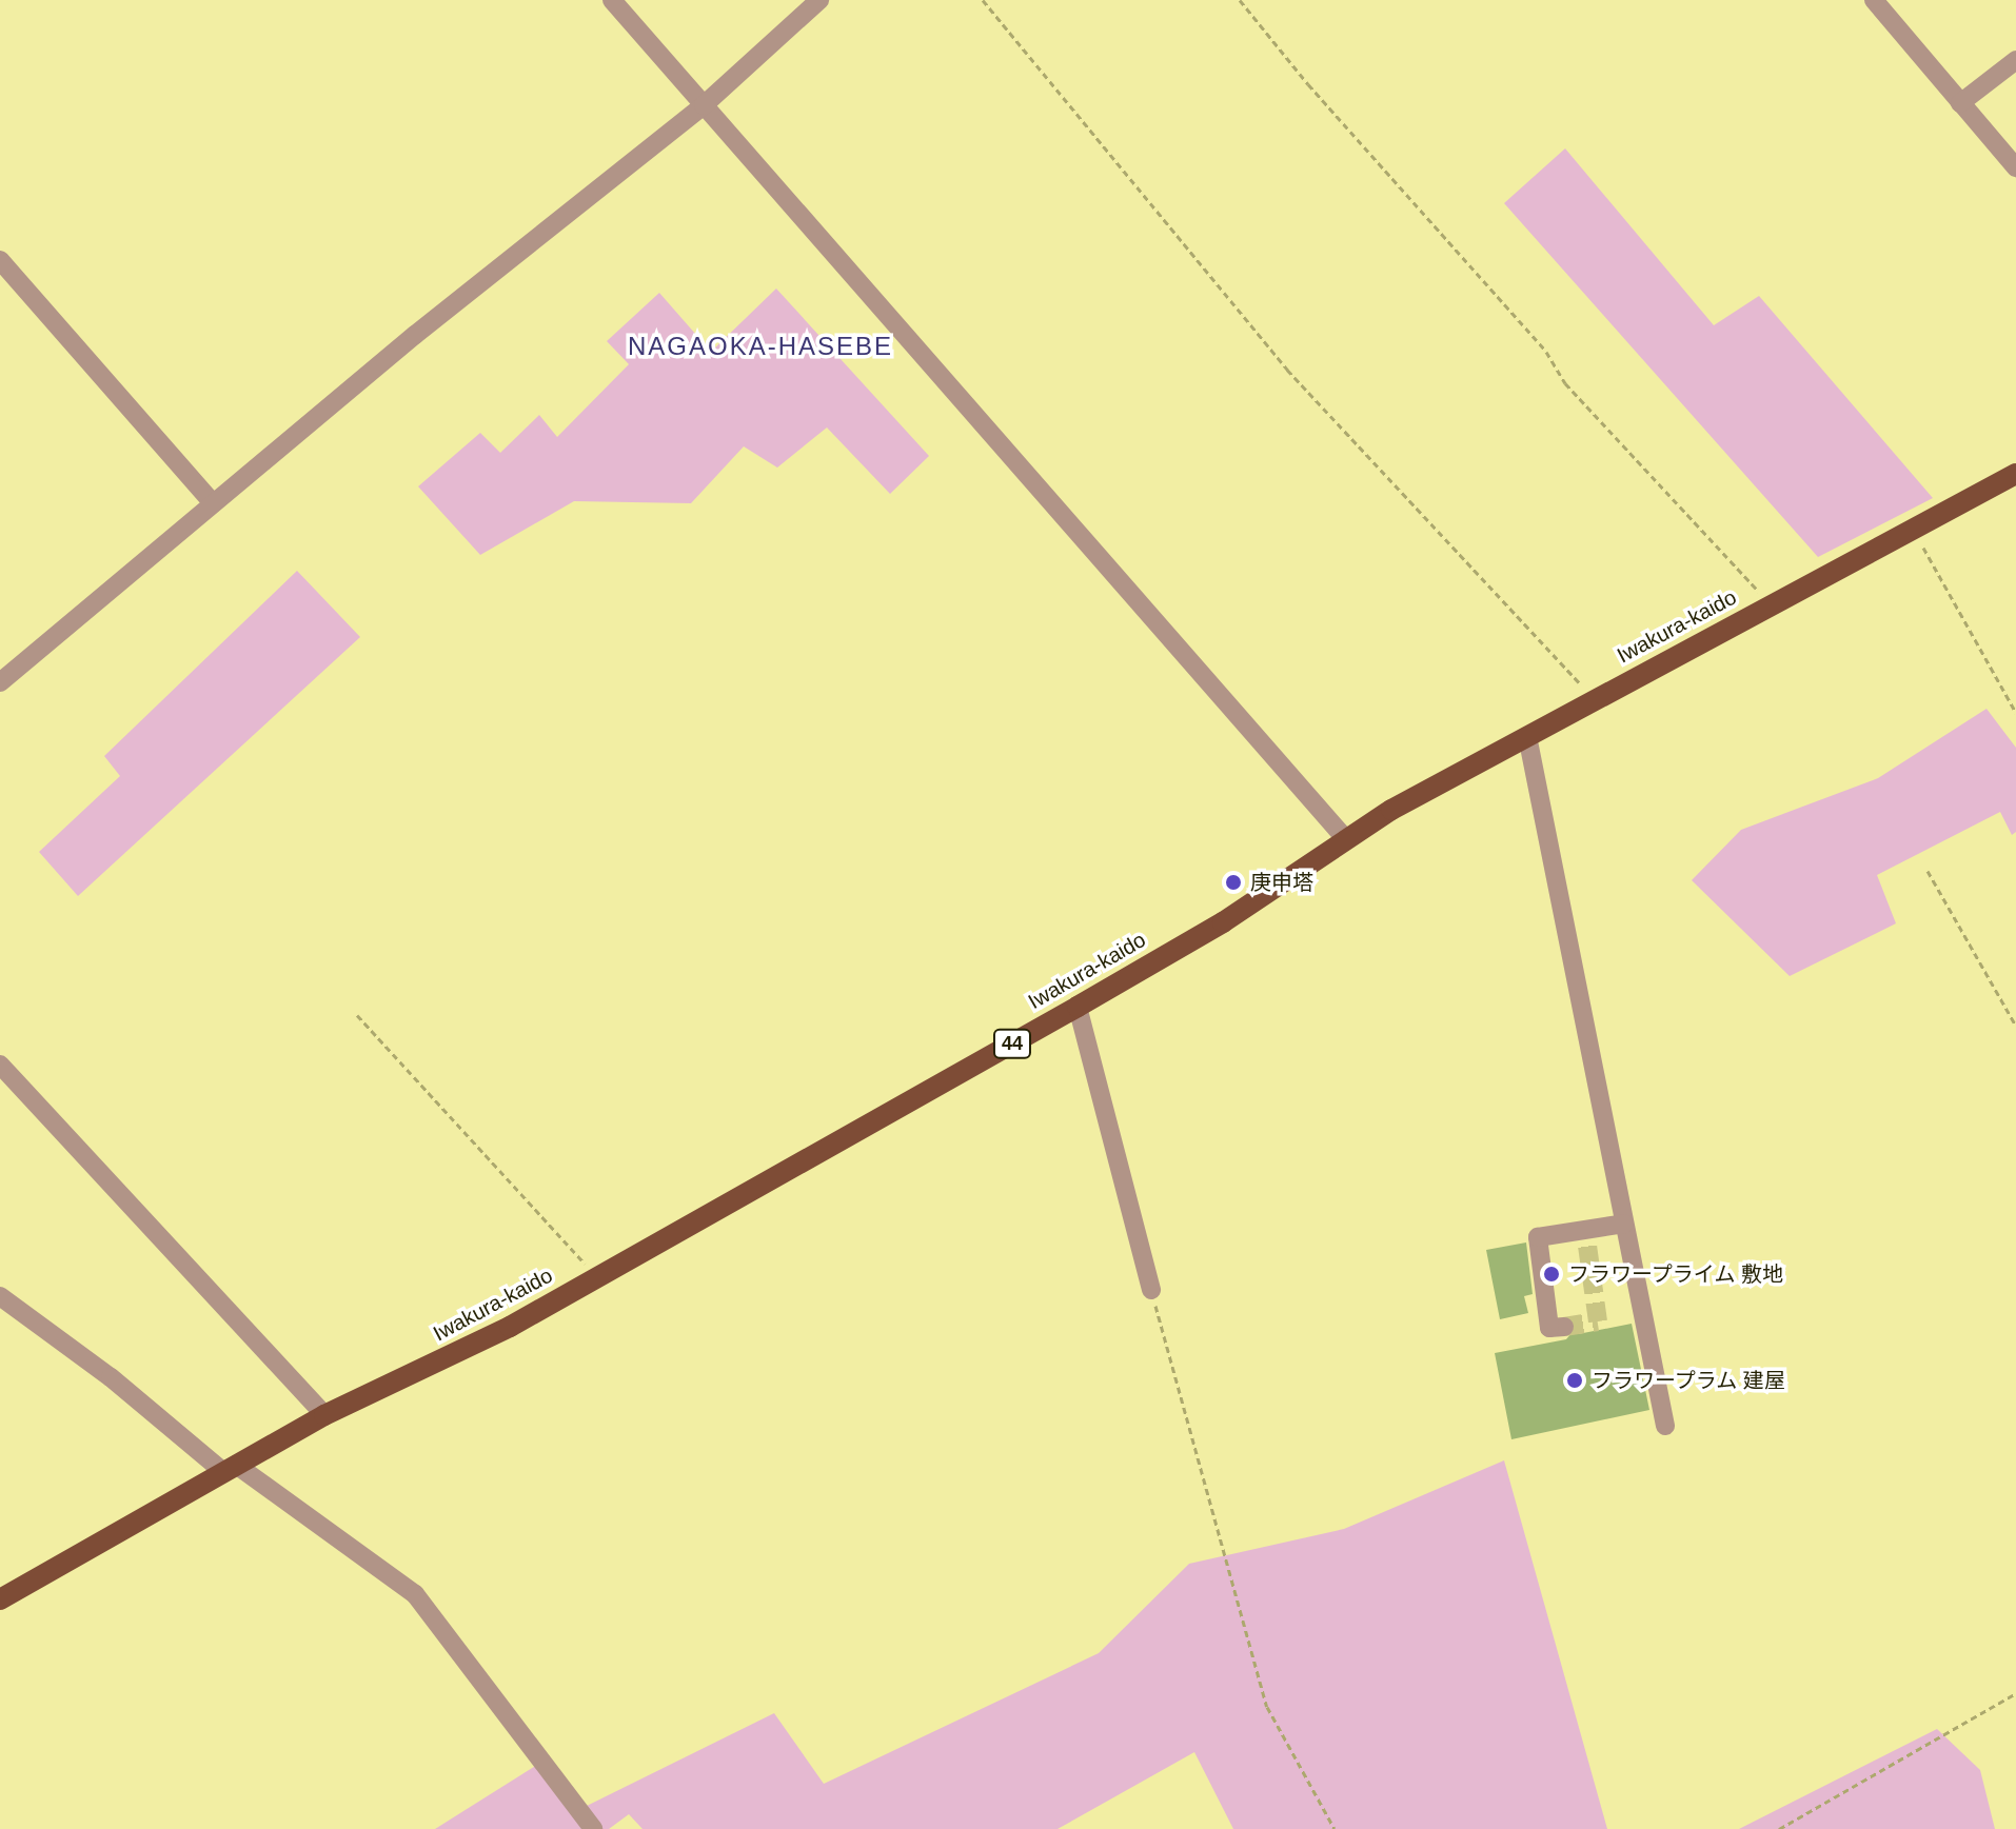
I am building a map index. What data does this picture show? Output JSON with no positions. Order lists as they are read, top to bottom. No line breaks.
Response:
{"streets":{"main road":["Iwakura-kaido","44"]},"districts":["NAGAOKA-HASEBE"],"places":["庚申塔","フラワープライム 敷地","フラワープラム 建屋"]}
